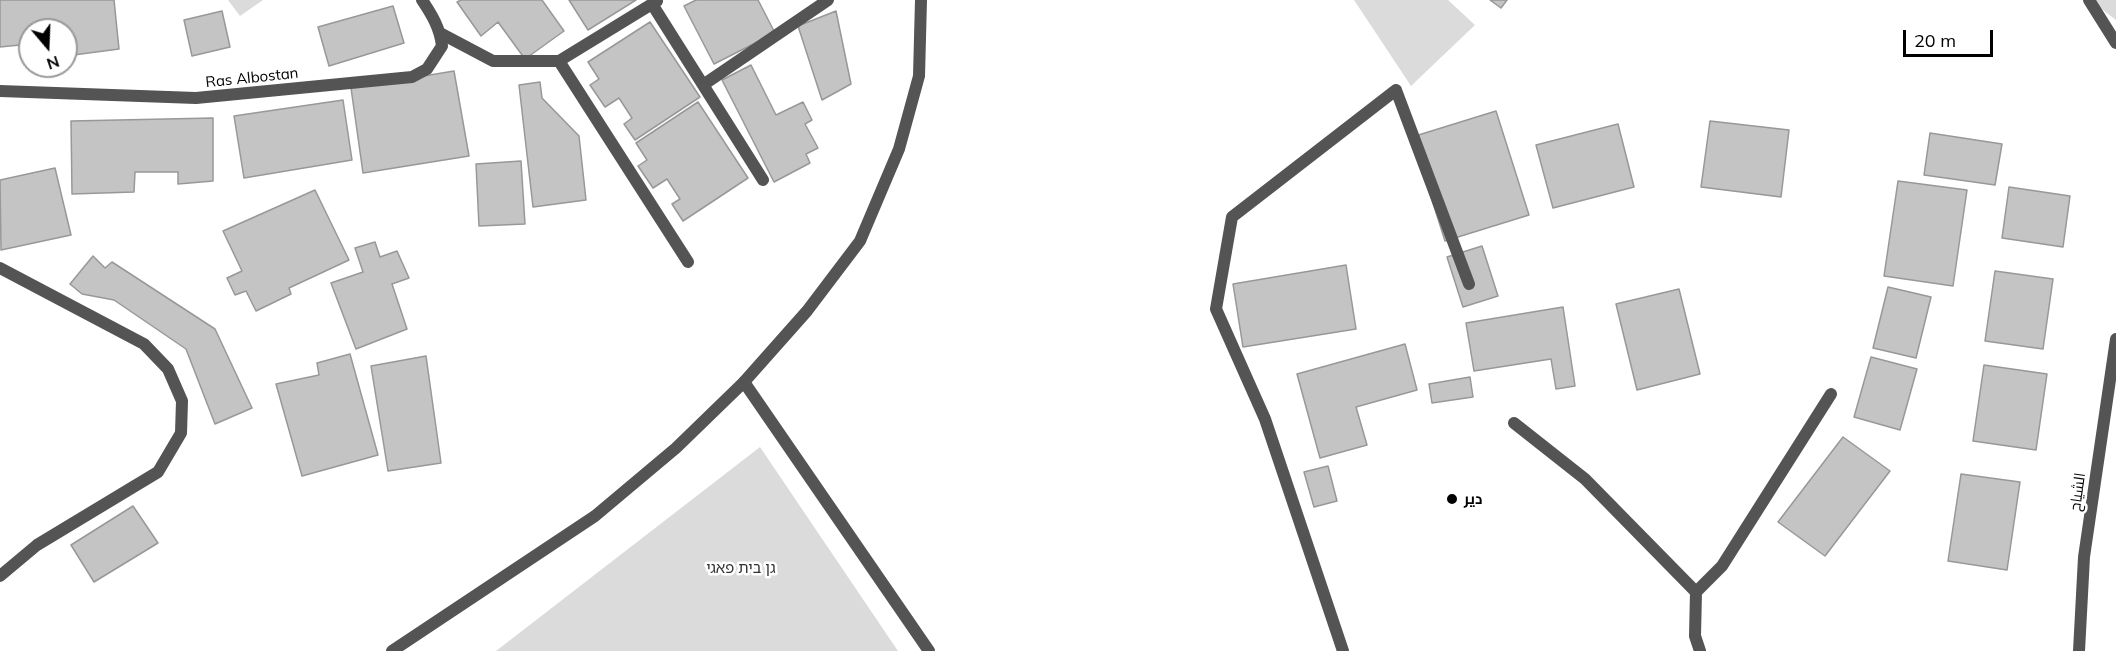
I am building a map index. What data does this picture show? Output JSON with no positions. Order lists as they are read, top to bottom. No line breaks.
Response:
{"streets":{"street":["Ras Albostan","الشياح"]},"parks":["גן בית פאגי"],"places":["دير"],"scale_bar":"20 m","north":"bottom"}
